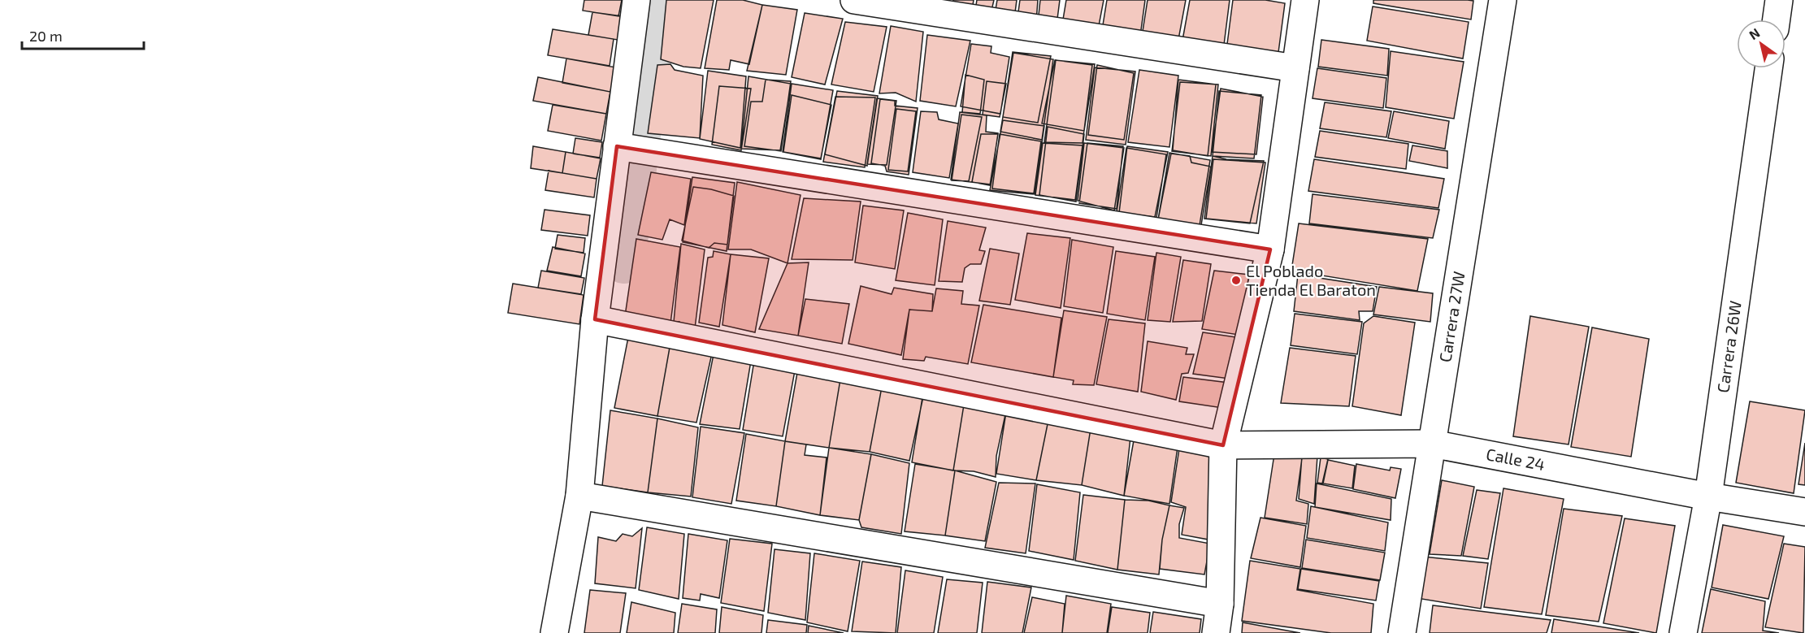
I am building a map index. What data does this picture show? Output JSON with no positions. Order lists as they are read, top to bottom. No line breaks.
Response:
{"streets":{"street":["Carrera 27W","Carrera 26W","Calle 24"]},"crossings":[["Carrera 27W","Calle 24"],["Carrera 26W","Calle 24"]],"places":["El Poblado Tienda El Baraton"],"scale_bar":"20 m","north":"top left"}
